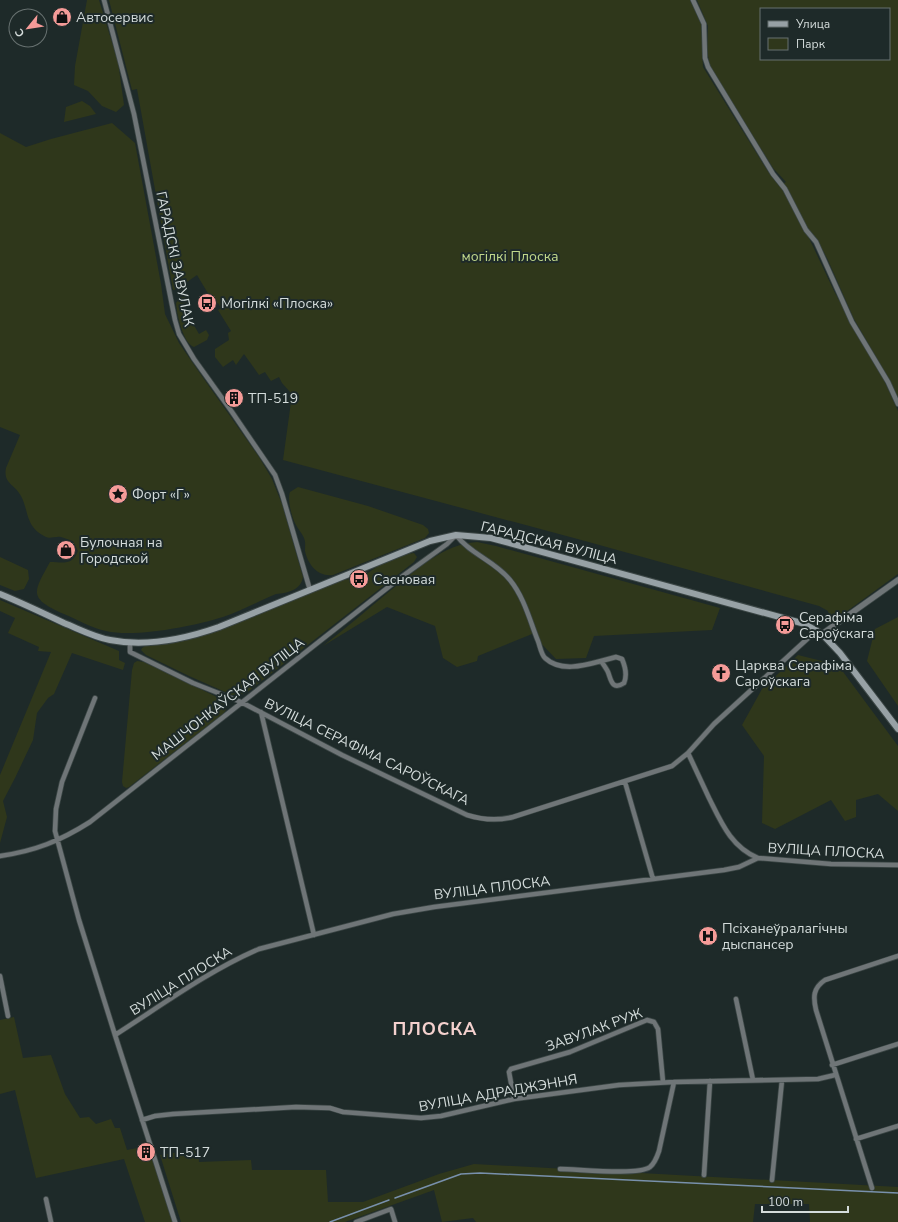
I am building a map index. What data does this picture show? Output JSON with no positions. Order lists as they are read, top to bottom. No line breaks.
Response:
{"streets":{"main road":["ГАРАДСКАЯ ВУЛІЦА"],"street":["ГАРАДСКІ ЗАВУЛАК","МАШЧОНКАЎСКАЯ ВУЛІЦА","ВУЛІЦА СЕРАФІМА САРОЎСКАГА","ВУЛІЦА ПЛОСКА","ЗАВУЛАК РУЖ","ВУЛІЦА АДРАДЖЭННЯ"]},"crossings":[["ГАРАДСКІ ЗАВУЛАК","ГАРАДСКАЯ ВУЛІЦА"],["ГАРАДСКАЯ ВУЛІЦА","МАШЧОНКАЎСКАЯ ВУЛІЦА"],["ГАРАДСКАЯ ВУЛІЦА","ВУЛІЦА СЕРАФІМА САРОЎСКАГА"],["МАШЧОНКАЎСКАЯ ВУЛІЦА","ВУЛІЦА СЕРАФІМА САРОЎСКАГА"],["ЗАВУЛАК РУЖ","ВУЛІЦА АДРАДЖЭННЯ"]],"districts":["ПЛОСКА"],"parks":["могілкі Плоска"],"places":{"shop":["Автосервис","Булочная на Городской"],"bus stop":["Могілкі «Плоска»","Сасновая","Серафіма Сароўскага"],"building":["ТП-519","ТП-517"],"place":["Форт «Г»"],"church":["Царква Серафіма Сароўскага"],"hospital":["Псіханеўралагічны дыспансер"]},"legend":["Улица","Парк"],"scale_bar":"100 m","north":"bottom left"}
